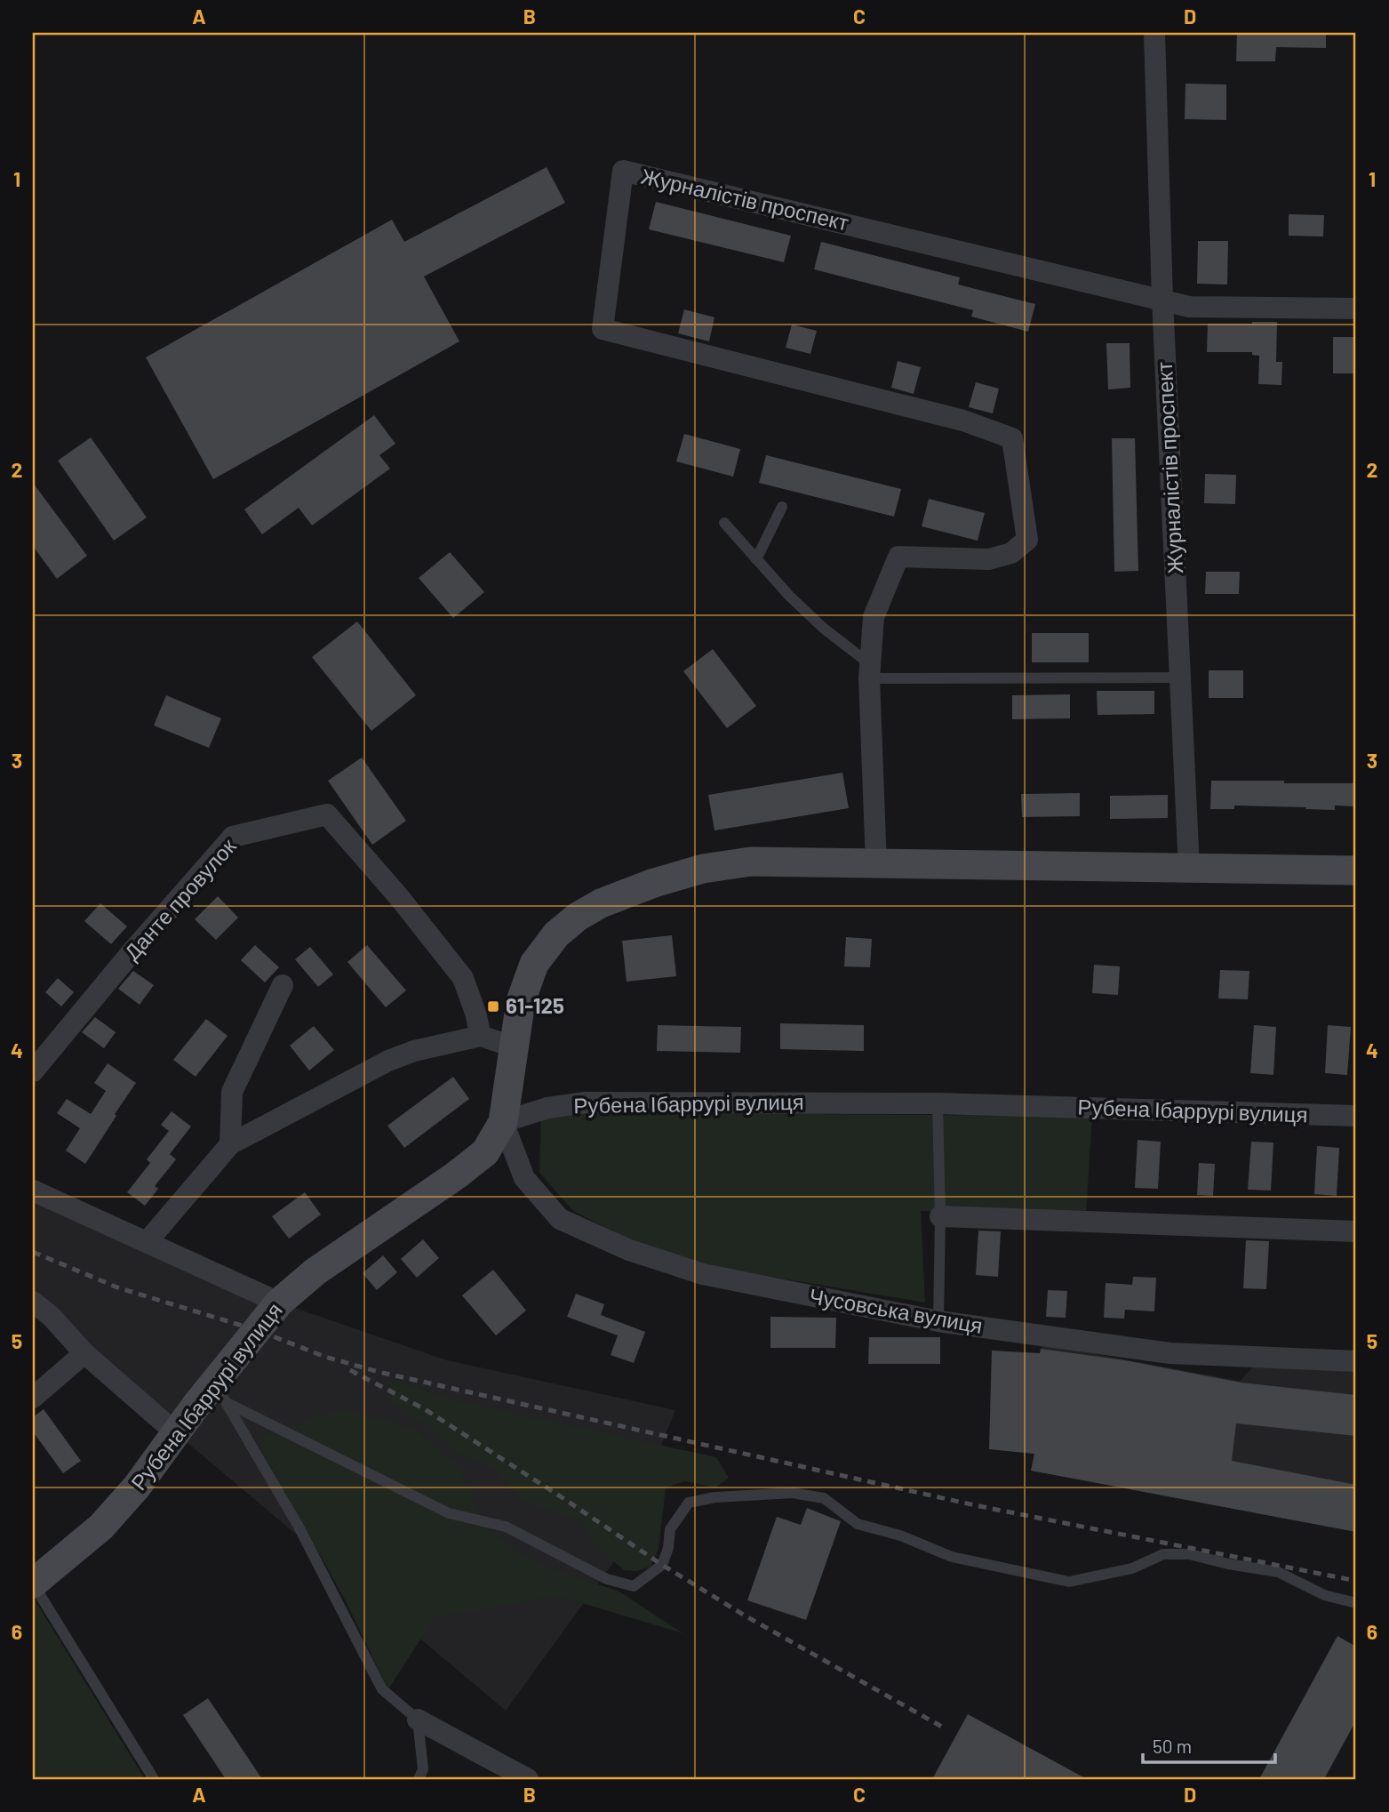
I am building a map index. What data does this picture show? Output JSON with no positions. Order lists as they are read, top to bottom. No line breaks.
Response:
{"streets":{"main road":["Рубена Ібаррурі вулиця"],"street":["Журналістів проспект","Данте провулок","Чусовська вулиця"]},"crossings":[["Рубена Ібаррурі вулиця","Чусовська вулиця"]],"places":{"transit":["61-125"]},"scale_bar":"50 m","grid":{"columns":["A","B","C","D"],"rows":["1","2","3","4","5","6"]}}
